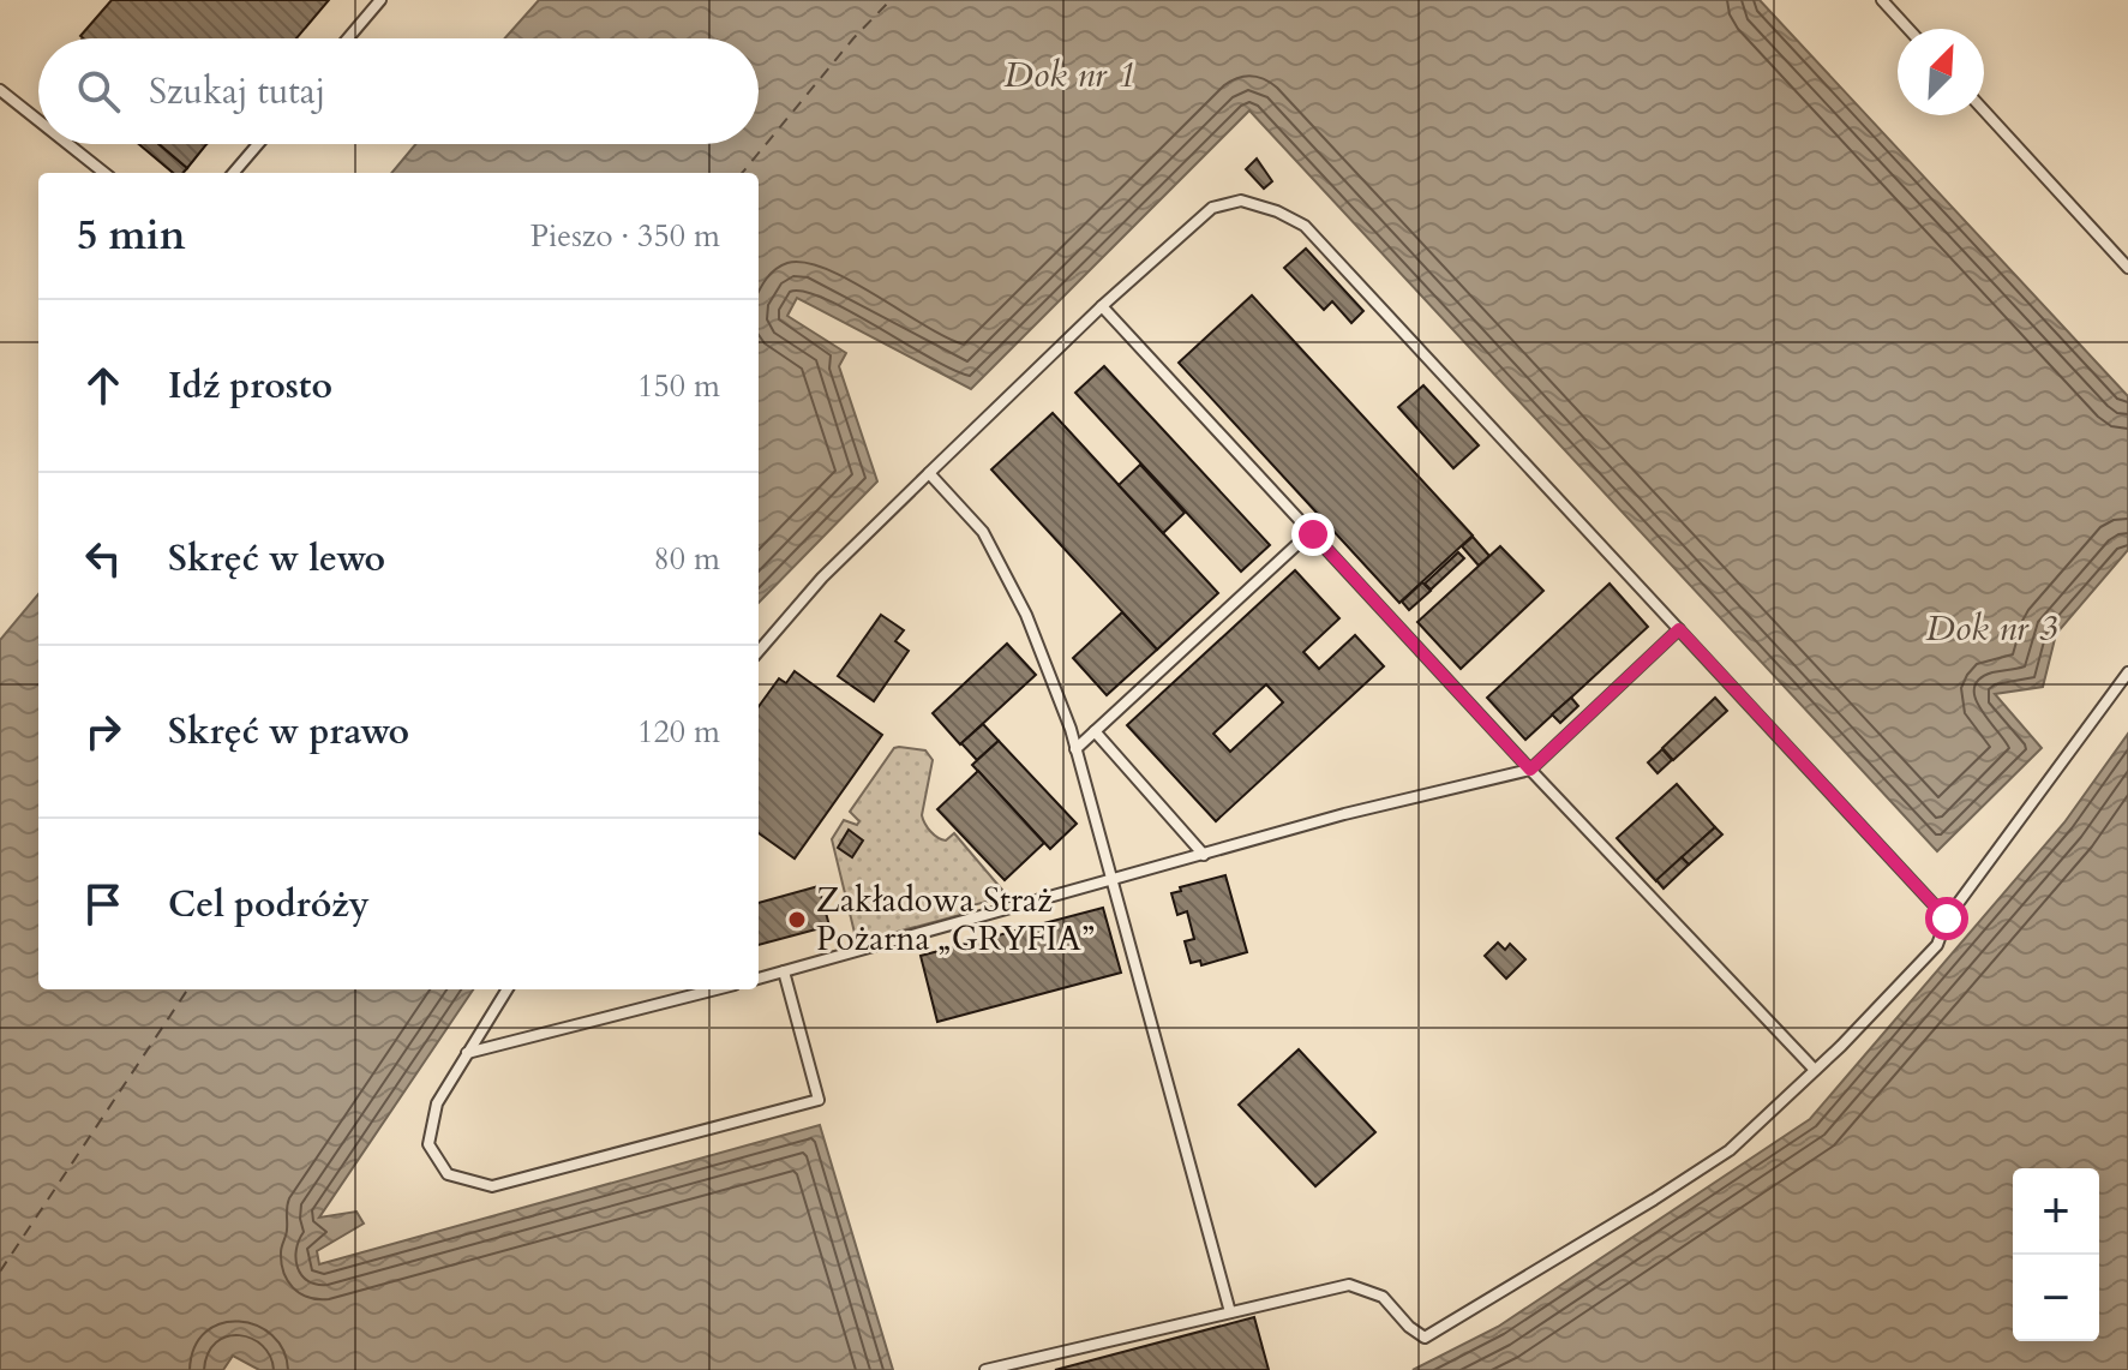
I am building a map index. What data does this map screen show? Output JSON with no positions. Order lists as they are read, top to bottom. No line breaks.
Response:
{"water":["Dok nr 1","Dok nr 3"],"places":["Zakładowa Straż Pożarna „GRYFIA”"],"north":"top right","page":{"search":"Szukaj tutaj","heading":["5 min","Pieszo · 350 m"],"list":[["Idź prosto","150 m"],["Skręć w lewo","80 m"],["Skręć w prawo","120 m"],"Cel podróży"],"map_buttons":["+","−"]}}
